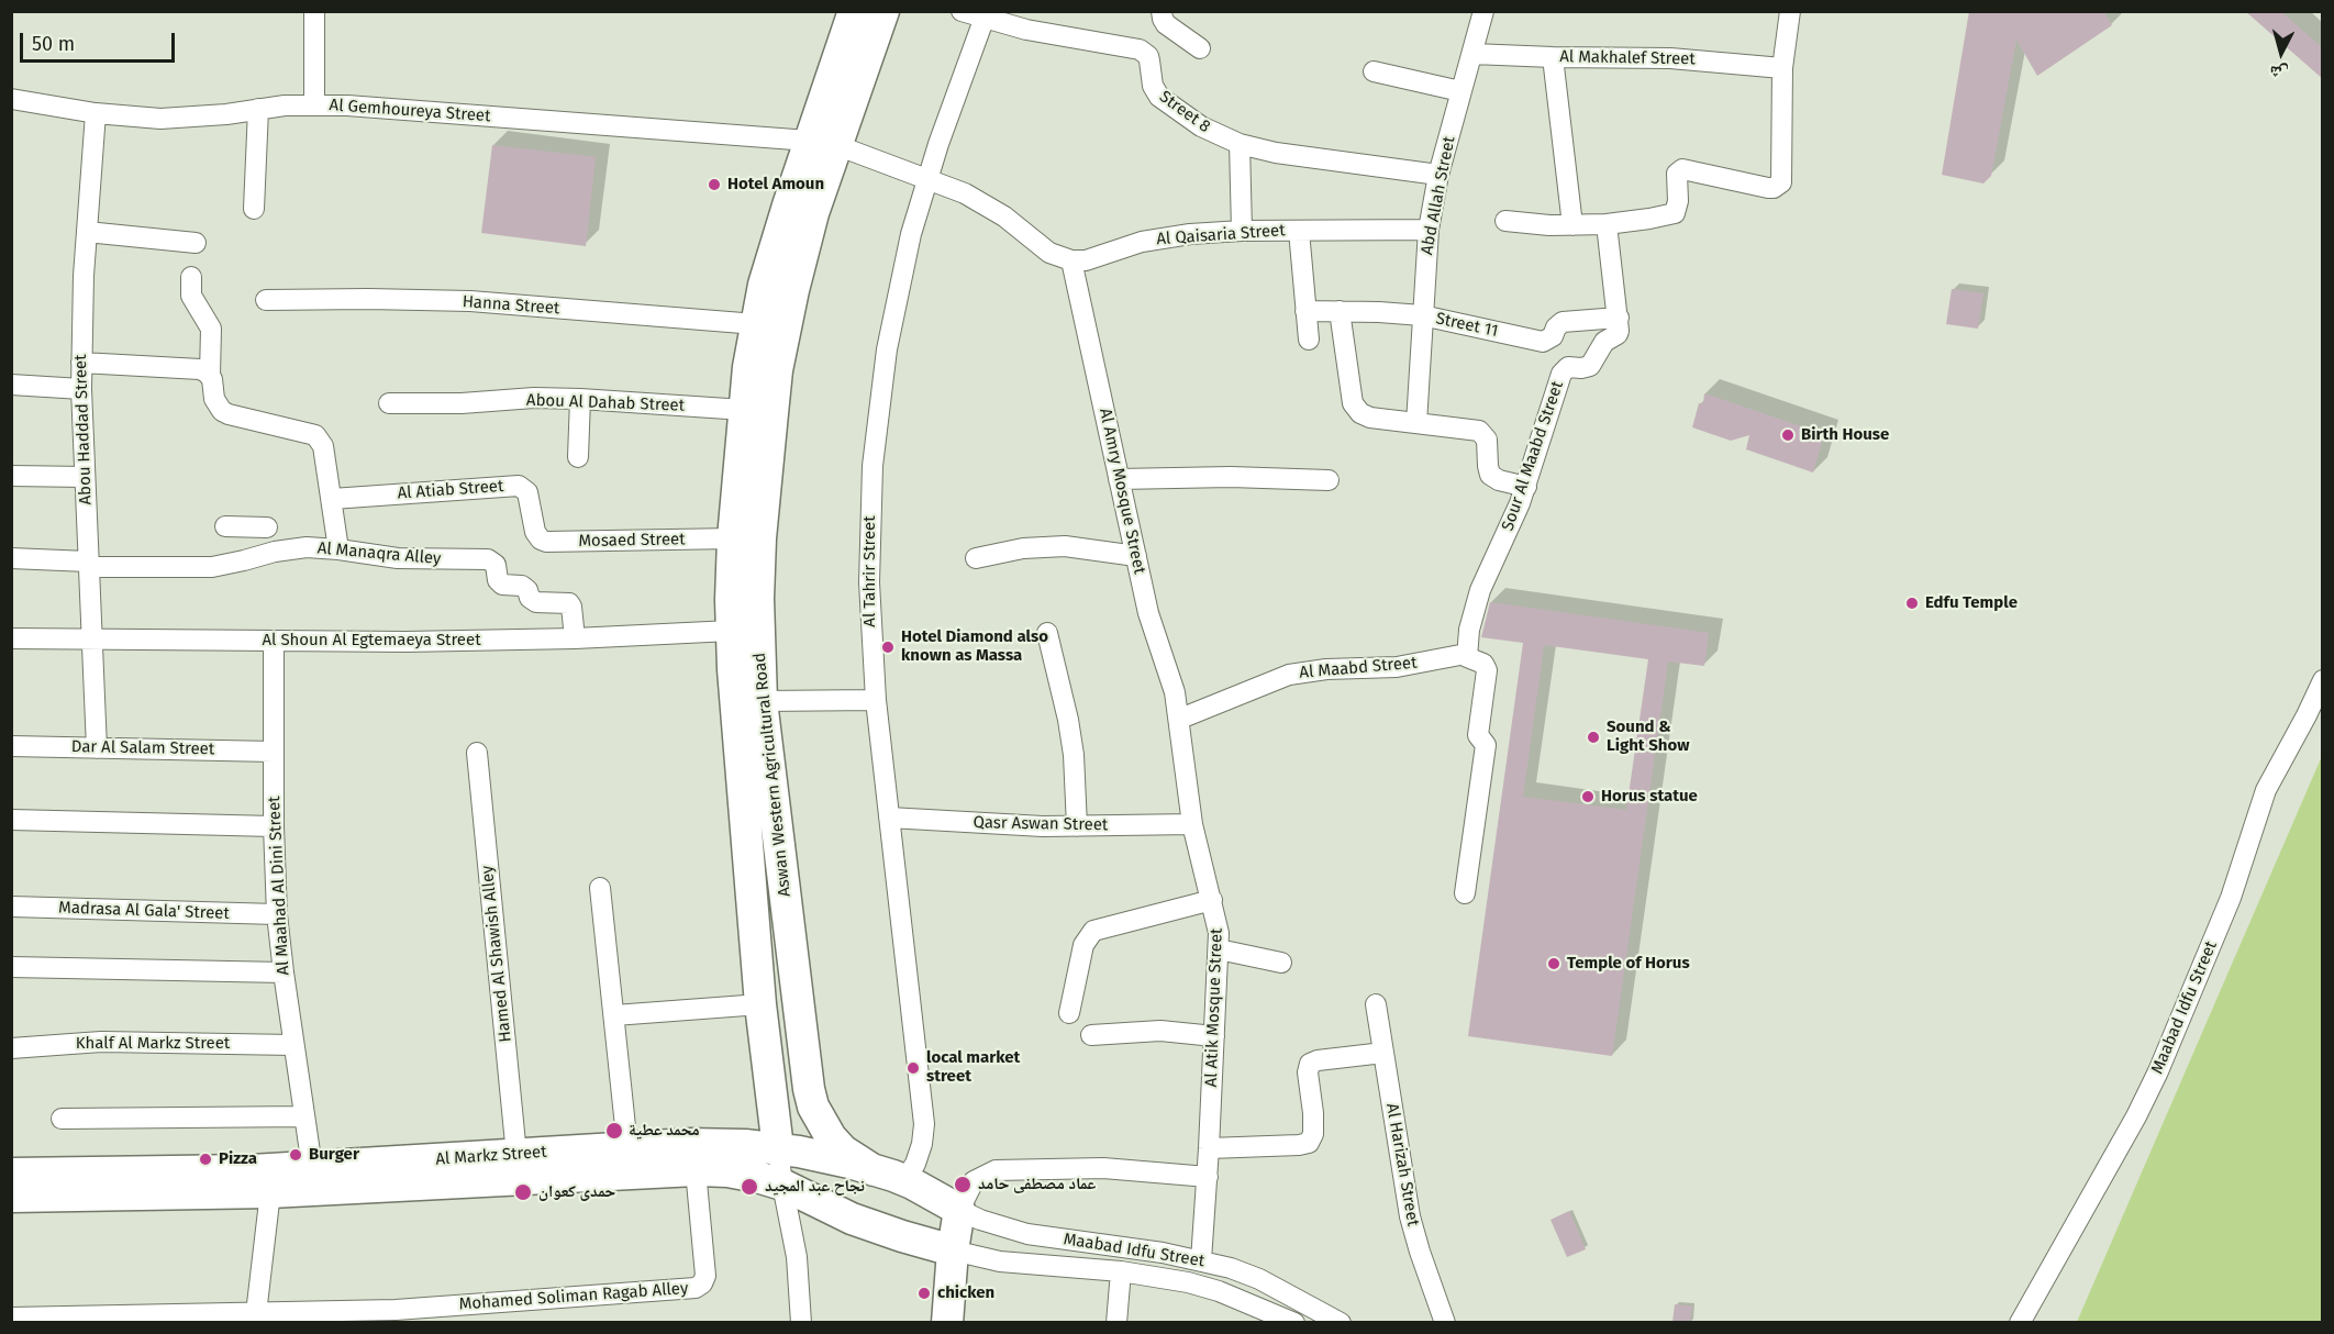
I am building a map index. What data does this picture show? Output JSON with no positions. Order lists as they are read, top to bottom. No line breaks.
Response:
{"streets":{"main road":["Aswan Western Agricultural Road","Al Markz Street"],"street":["Al Makhalef Street","Al Gemhoureya Street","Street 8","Abd Allah Street","Al Qaisaria Street","Hanna Street","Street 11","Abou Al Dahab Street","Abou Haddad Street","Sour Al Maabd Street","Al Atiab Street","Al Amry Mosque Street","Mosaed Street","Al Manaqra Alley","Al Tahrir Street","Al Shoun Al Egtemaeya Street","Al Maabd Street","Dar Al Salam Street","Qasr Aswan Street","Al Maahad Al Dini Street","Madrasa Al Gala' Street","Hamed Al Shawish Alley","Al Atik Mosque Street","Maabad Idfu Street","Khalf Al Markz Street","Al Harizah Street","Mohamed Soliman Ragab Alley"]},"crossings":[["Al Makhalef Street","Abd Allah Street"],["Al Gemhoureya Street","Abou Haddad Street"],["Al Gemhoureya Street","Aswan Western Agricultural Road"],["Street 8","Abd Allah Street"],["Street 8","Al Tahrir Street"],["Abd Allah Street","Al Qaisaria Street"],["Abd Allah Street","Street 11"],["Al Qaisaria Street","Al Amry Mosque Street"],["Hanna Street","Aswan Western Agricultural Road"],["Street 11","Sour Al Maabd Street"],["Abou Al Dahab Street","Aswan Western Agricultural Road"],["Abou Haddad Street","Al Manaqra Alley"],["Abou Haddad Street","Al Shoun Al Egtemaeya Street"],["Abou Haddad Street","Dar Al Salam Street"],["Sour Al Maabd Street","Al Maabd Street"],["Al Atiab Street","Mosaed Street"],["Al Amry Mosque Street","Al Maabd Street"],["Al Amry Mosque Street","Al Atik Mosque Street"],["Mosaed Street","Aswan Western Agricultural Road"],["Al Manaqra Alley","Al Shoun Al Egtemaeya Street"],["Al Tahrir Street","Qasr Aswan Street"],["Al Tahrir Street","Al Markz Street"],["Al Shoun Al Egtemaeya Street","Aswan Western Agricultural Road"],["Al Shoun Al Egtemaeya Street","Al Maahad Al Dini Street"],["Al Maabd Street","Al Atik Mosque Street"],["Dar Al Salam Street","Al Maahad Al Dini Street"],["Aswan Western Agricultural Road","Al Markz Street"],["Qasr Aswan Street","Al Atik Mosque Street"],["Al Maahad Al Dini Street","Madrasa Al Gala' Street"],["Al Maahad Al Dini Street","Khalf Al Markz Street"],["Al Maahad Al Dini Street","Al Markz Street"],["Hamed Al Shawish Alley","Al Markz Street"],["Al Atik Mosque Street","Maabad Idfu Street"],["Maabad Idfu Street","Al Markz Street"],["Al Markz Street","Mohamed Soliman Ragab Alley"]],"places":["Hotel Amoun","Birth House","Edfu Temple","Hotel Diamond also known as Massa","Sound & Light Show","Horus statue","Temple of Horus","local market street","محمد عطية","Burger","Pizza","عماد مصطفى حامد","نجاح عبد المجيد","حمدى كعوان","chicken"],"scale_bar":"50 m","north":"bottom"}
